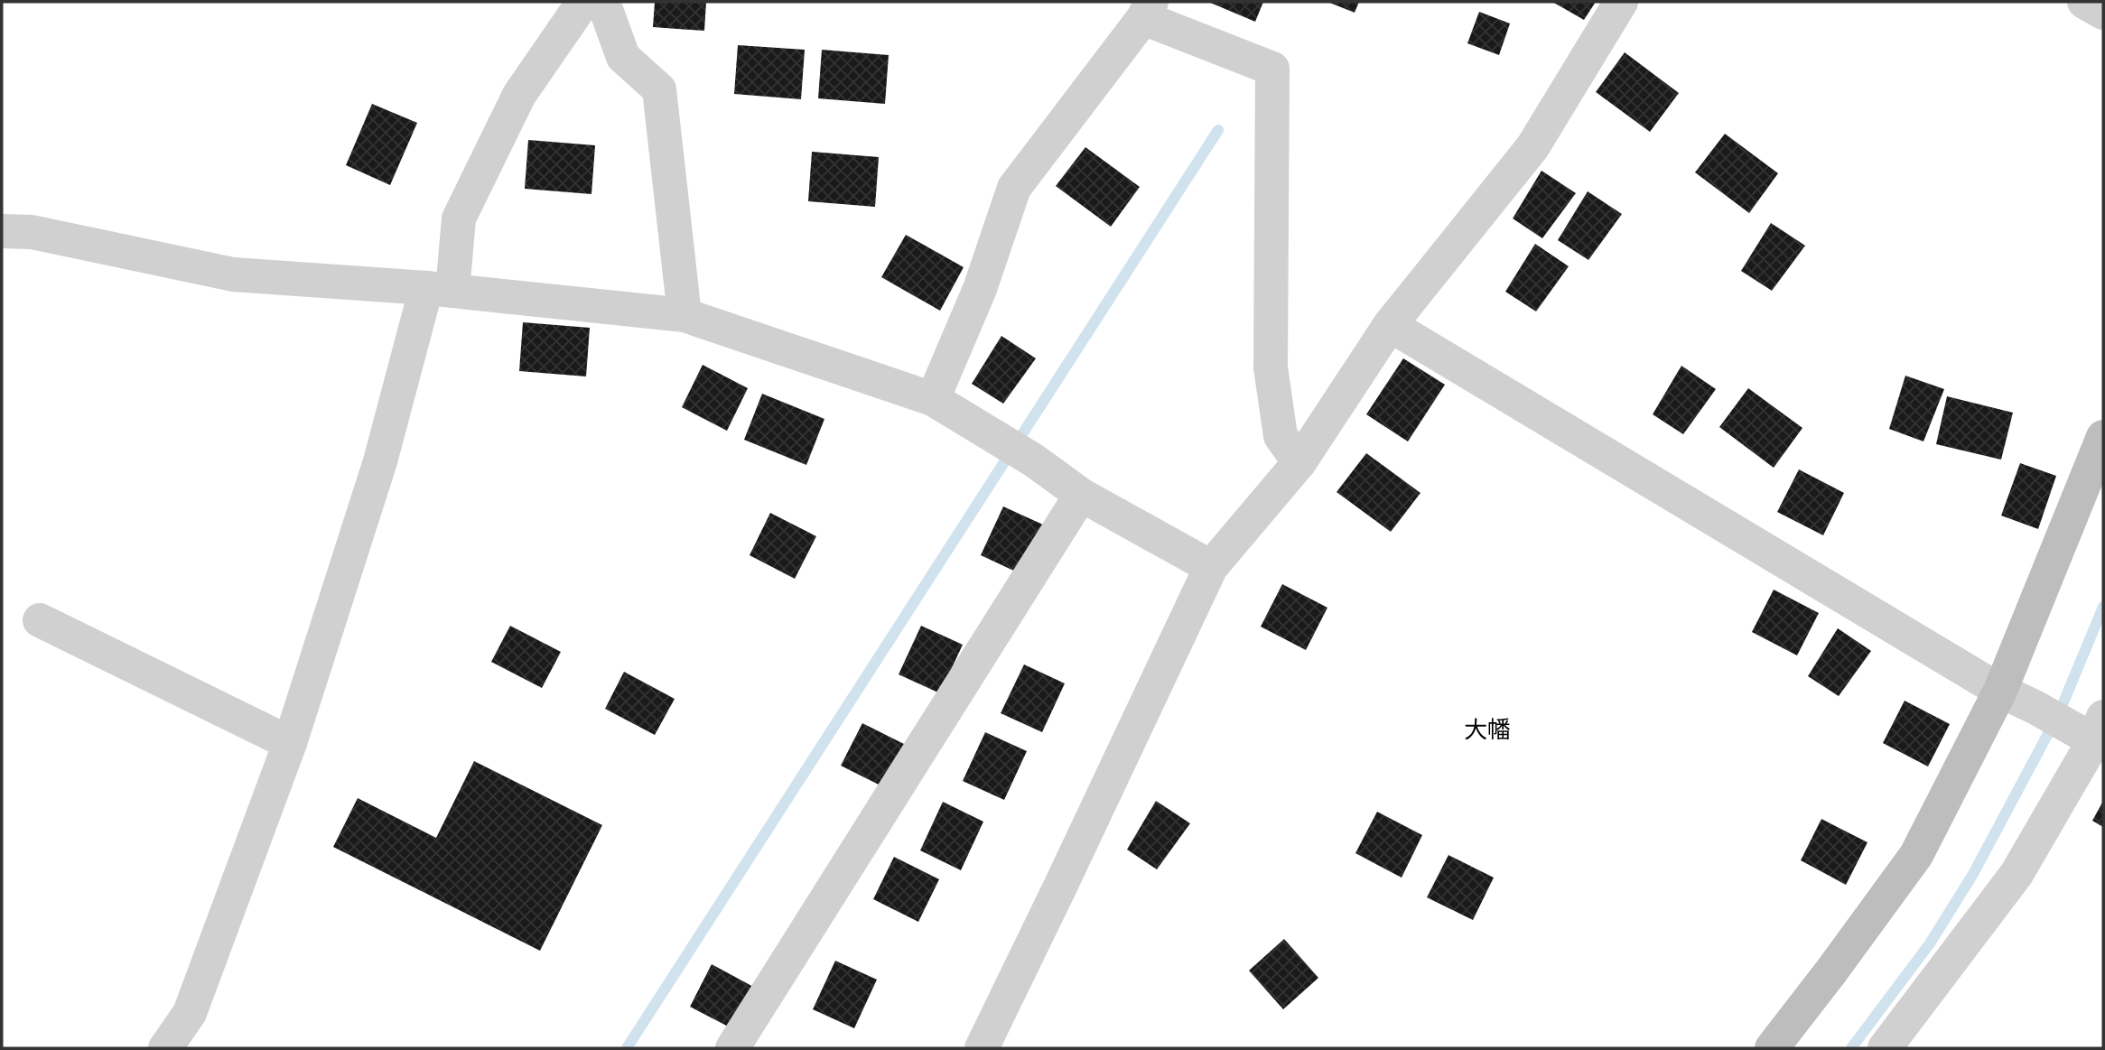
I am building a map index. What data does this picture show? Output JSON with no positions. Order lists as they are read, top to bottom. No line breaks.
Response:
{"districts":["大幡"]}
